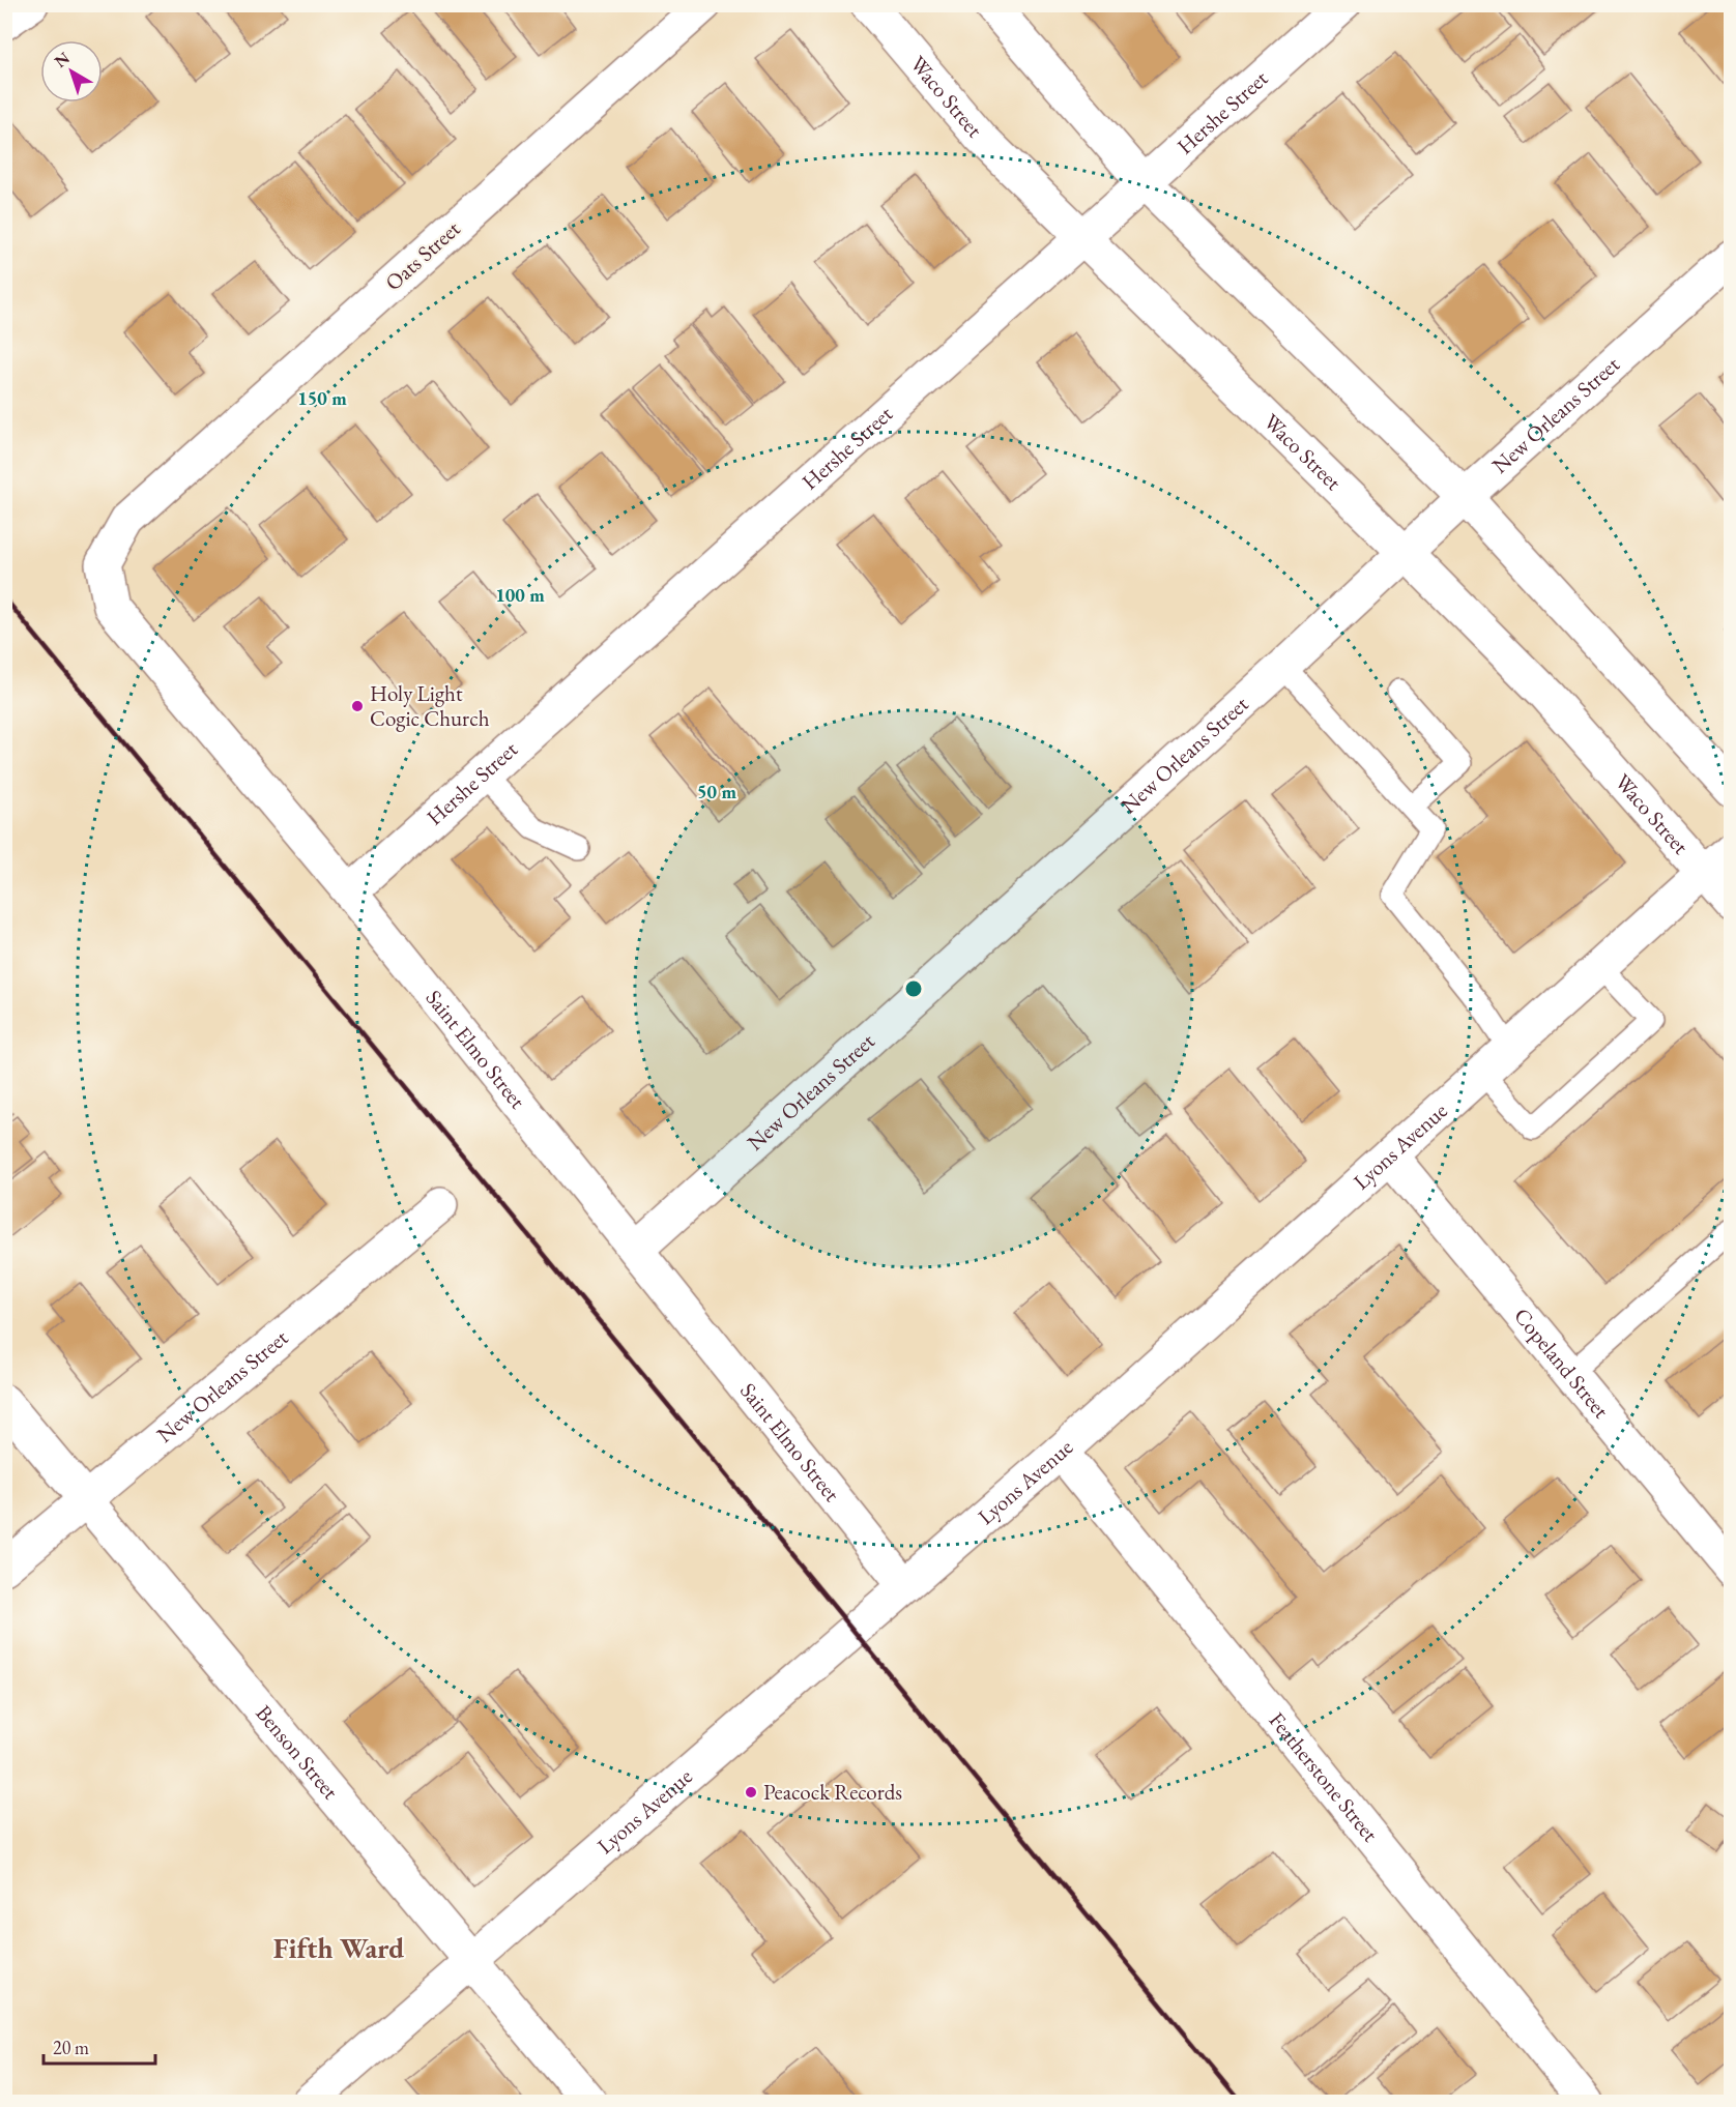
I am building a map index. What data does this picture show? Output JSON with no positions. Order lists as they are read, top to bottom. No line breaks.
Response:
{"streets":{"street":["Waco Street","Hershe Street","Oats Street","New Orleans Street","Saint Elmo Street","Lyons Avenue","Copeland Street","Benson Street","Featherstone Street"]},"crossings":[["Waco Street","Hershe Street"],["Waco Street","New Orleans Street"],["Waco Street","Lyons Avenue"],["Hershe Street","Saint Elmo Street"],["Oats Street","Saint Elmo Street"],["New Orleans Street","Saint Elmo Street"],["New Orleans Street","Benson Street"],["Saint Elmo Street","Lyons Avenue"],["Lyons Avenue","Copeland Street"],["Lyons Avenue","Benson Street"],["Lyons Avenue","Featherstone Street"]],"districts":["Fifth Ward"],"places":["Holy Light Cogic Church","Peacock Records"],"scale_bar":"20 m","north":"top left","rings":["150 m","100 m","50 m"]}
